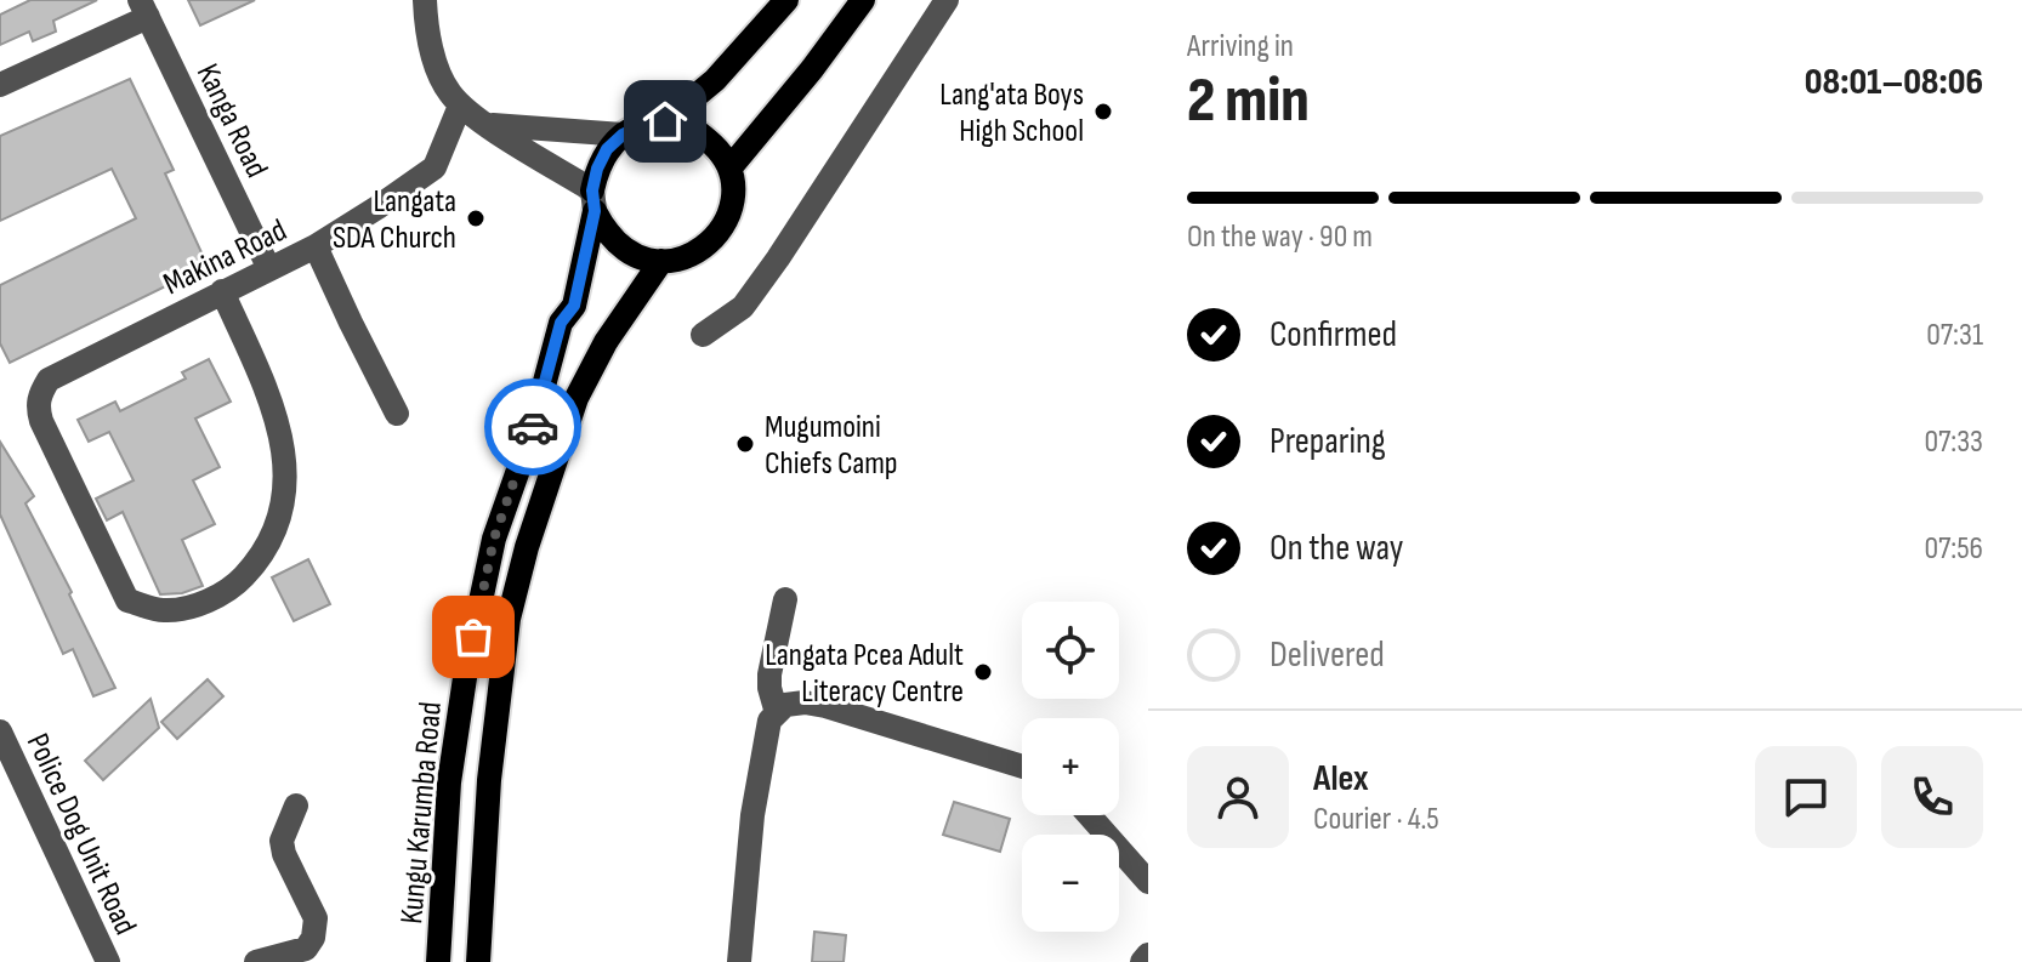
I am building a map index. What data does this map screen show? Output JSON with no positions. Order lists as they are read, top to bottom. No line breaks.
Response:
{"streets":{"main road":["Kungu Karumba Road"],"street":["Kanga Road","Makina Road","Police Dog Unit Road"]},"crossings":[["Kanga Road","Makina Road"]],"places":["Lang'ata Boys High School","Langata SDA Church","Mugumoini Chiefs Camp","Langata Pcea Adult Literacy Centre"],"page":{"heading":["2 min","Arriving in","08:01–08:06"],"panel":["Alex","Courier · 4.5"],"bar":"On the way · 90 m","list":[["Confirmed","07:31"],["Preparing","07:33"],["On the way","07:56"],"Delivered"],"map_buttons":["+","−"]}}
